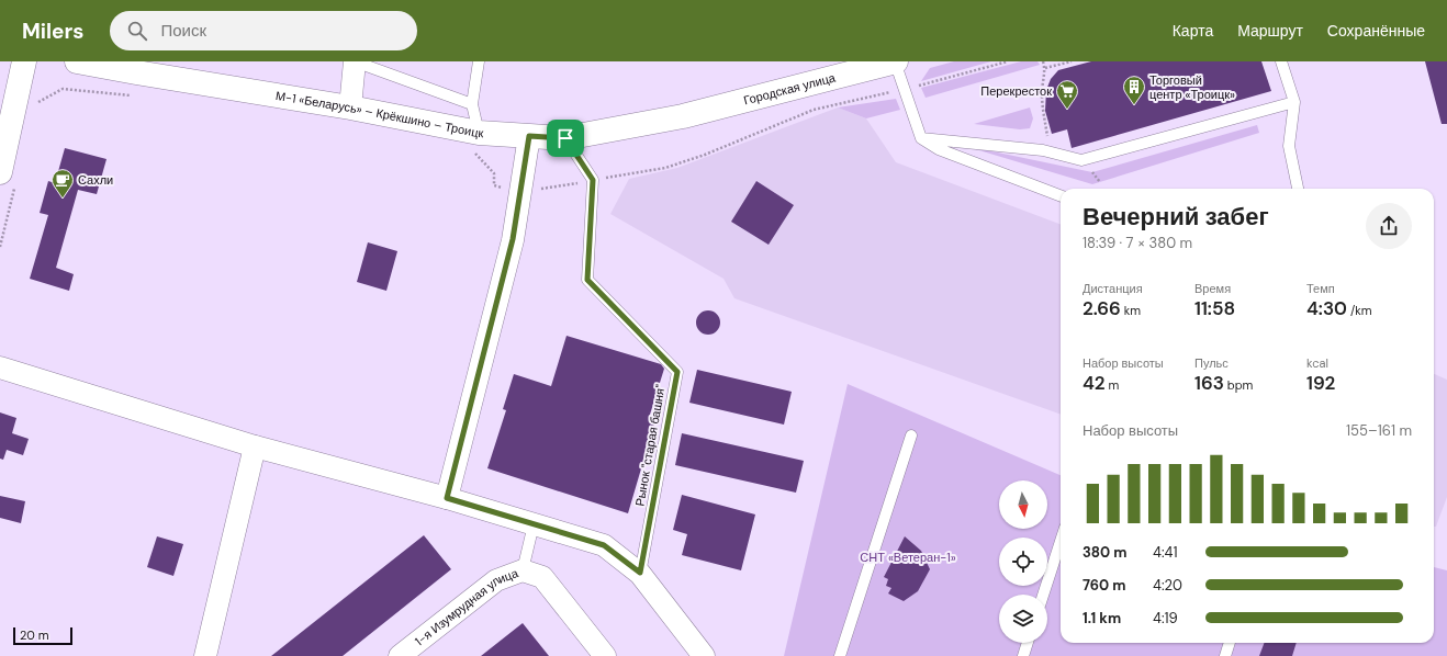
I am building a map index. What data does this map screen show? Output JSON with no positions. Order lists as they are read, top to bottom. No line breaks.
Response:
{"streets":{"main road":["Городская улица","М-1 «Беларусь» – Крёкшино – Троицк"],"street":["1-я Изумрудная улица"],"lane":["Рынок \"старая башня\""]},"crossings":[["Городская улица","М-1 «Беларусь» – Крёкшино – Троицк"]],"parks":["СНТ «Ветеран-1»"],"places":{"building":["Торговый центр «Троицк»"],"supermarket":["Перекресток"],"cafe":["Сахли"]},"scale_bar":"20 m","north":"bottom","page":{"header":"Milers","search":"Поиск","nav":["Карта","Маршрут","Сохранённые"],"heading":["Вечерний забег","18:39 · 7 × 380 m"],"stats":[["Дистанция","2.66 km"],["Время","11:58"],["Темп","4:30 /km"],["Набор высоты","42 m"],["Пульс","163 bpm"],["kcal","192"]],"chart":["Набор высоты","155–161 m"],"list":[{"name":"380 m","note":"4:41"},{"name":"760 m","note":"4:20"},{"name":"1.1 km","note":"4:19"}],"scale":"20 m"}}
